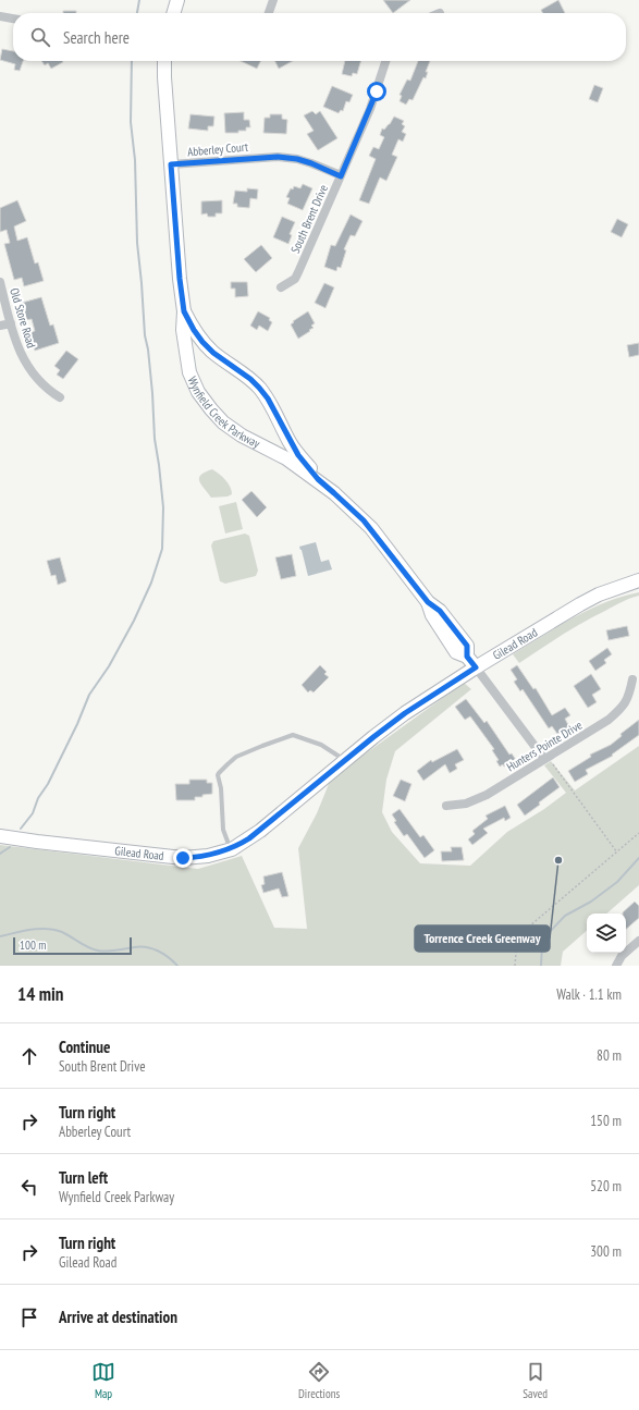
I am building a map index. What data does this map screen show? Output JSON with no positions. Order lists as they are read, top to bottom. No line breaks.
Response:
{"streets":{"street":["Abberley Court","South Brent Drive","Old Store Road","Wynfield Creek Parkway","Gilead Road","Hunters Pointe Drive"]},"crossings":[["Abberley Court","South Brent Drive"],["Abberley Court","Wynfield Creek Parkway"],["Wynfield Creek Parkway","Gilead Road"],["Wynfield Creek Parkway","Hunters Pointe Drive"]],"places":["Torrence Creek Greenway"],"scale_bar":"100 m","page":{"search":"Search here","scale":"100 m","heading":["14 min","Walk · 1.1 km"],"list":[["Continue","South Brent Drive","80 m"],["Turn right","Abberley Court","150 m"],["Turn left","Wynfield Creek Parkway","520 m"],["Turn right","Gilead Road","300 m"],"Arrive at destination"],"nav":["Map","Directions","Saved"]}}
